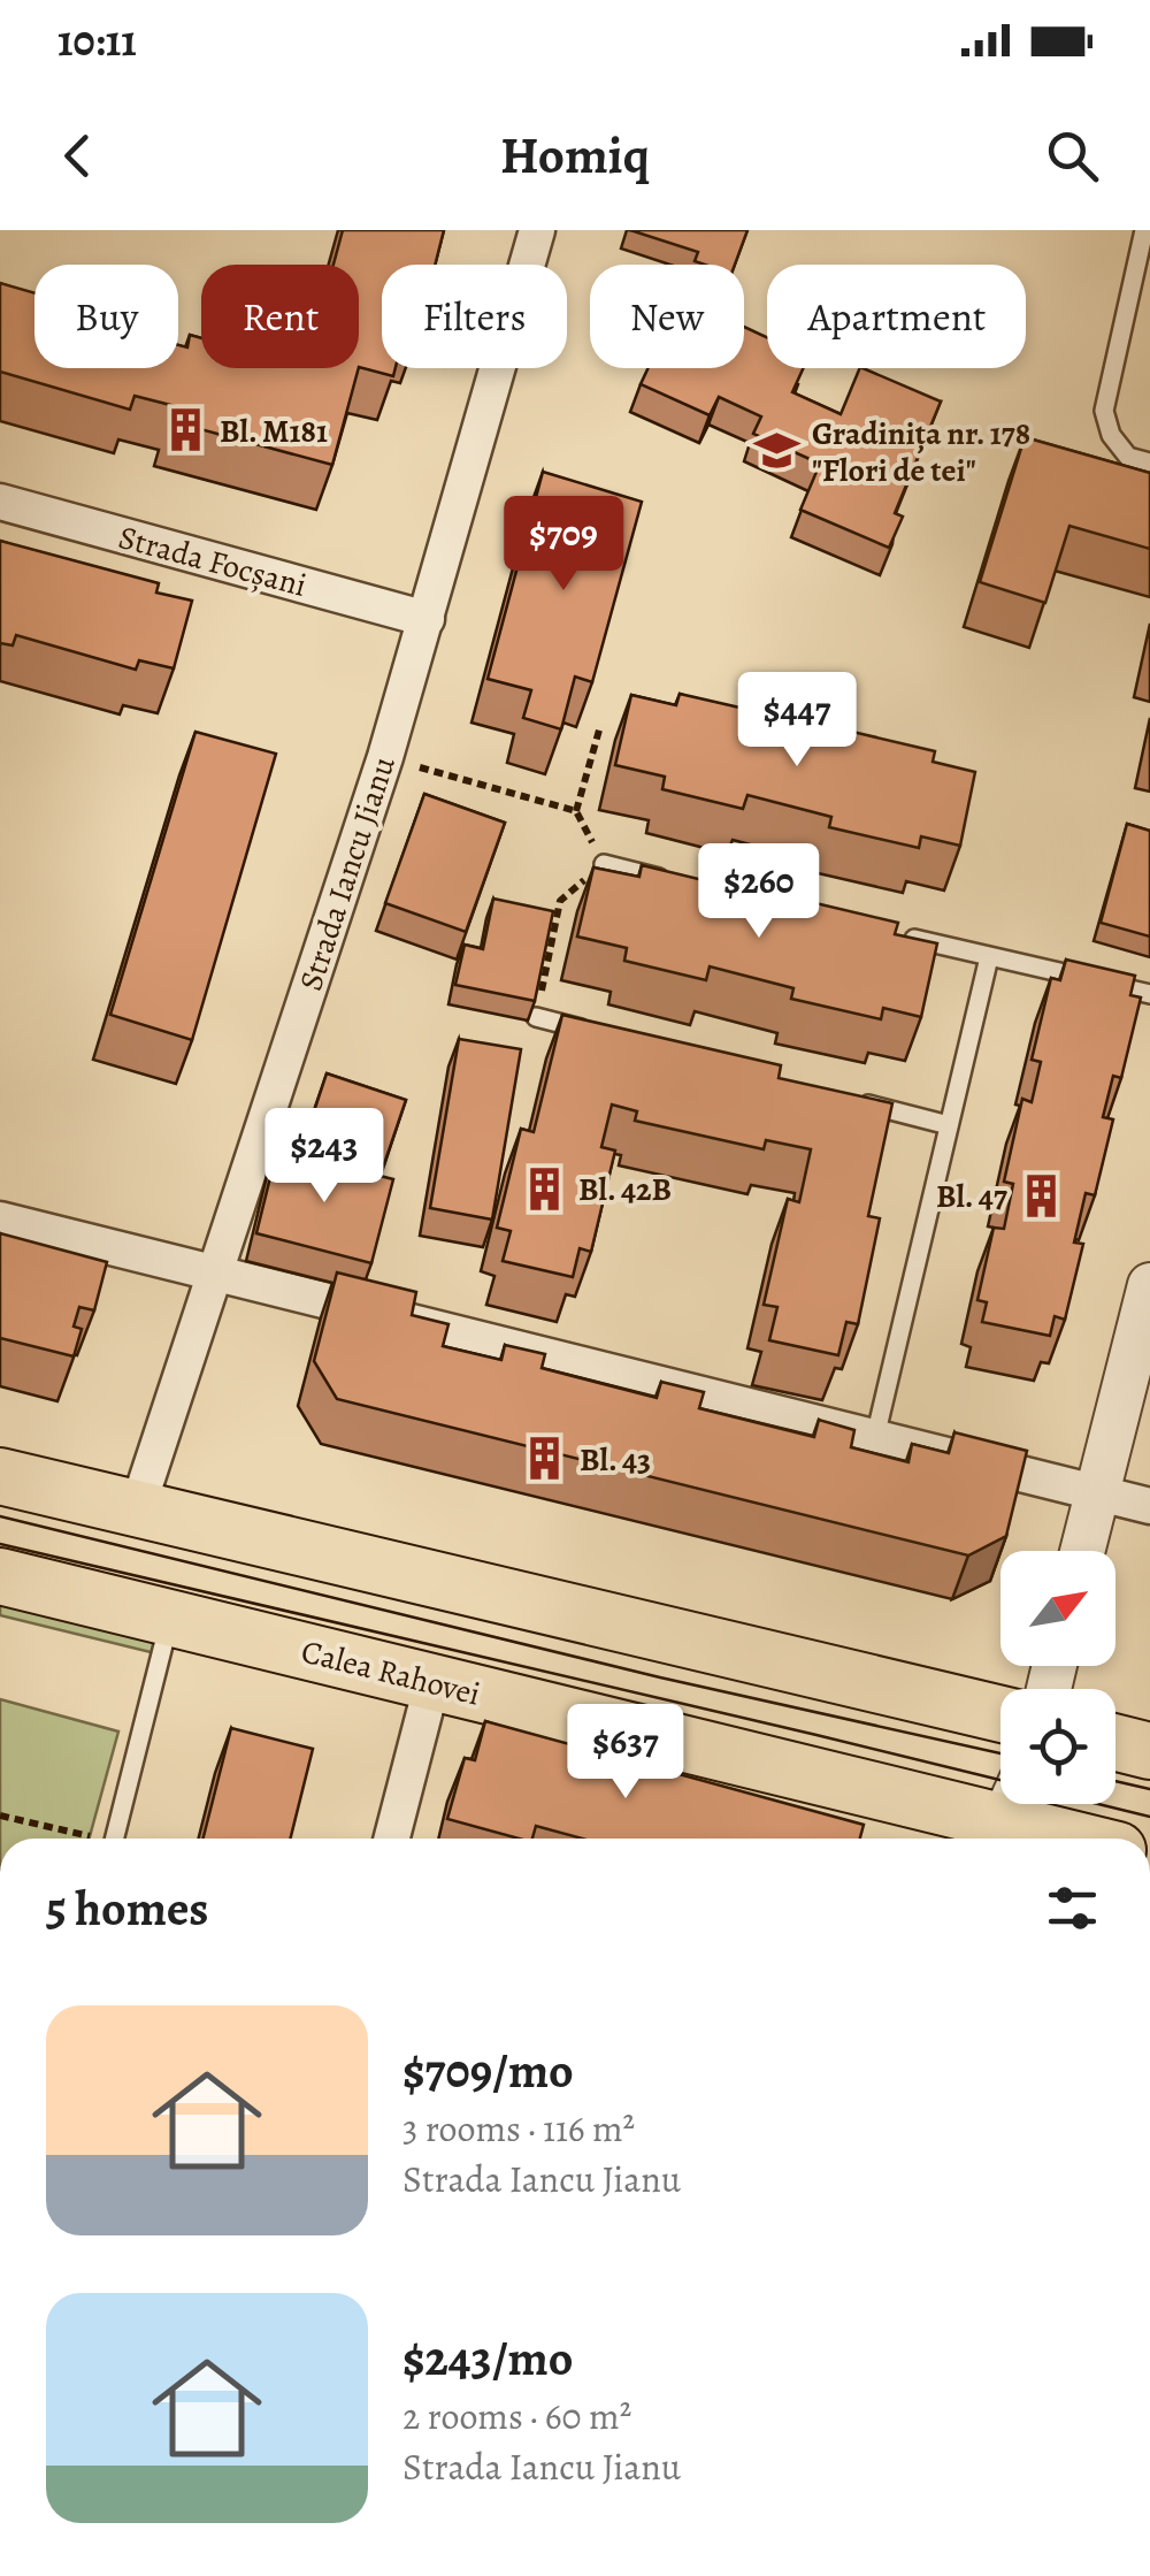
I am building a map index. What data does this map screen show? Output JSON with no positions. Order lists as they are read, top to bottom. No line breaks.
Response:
{"streets":{"main road":["Calea Rahovei"],"street":["Strada Focșani","Strada Iancu Jianu"]},"crossings":[["Strada Focșani","Strada Iancu Jianu"]],"places":{"building":["Bl. M181","Bl. 42B","Bl. 47","Bl. 43"],"school or university":["Gradinița nr. 178 \"Flori de tei\""]},"north":"top right","page":{"status":"10:11","header":"Homiq","chip":["Buy","Rent","Filters","New","Apartment"],"price":["$709","$447","$260","$243","$637"],"heading":"5 homes","list":[{"name":"$709/mo","note":"3 rooms · 116 m² · Strada Iancu Jianu"},{"name":"$243/mo","note":"2 rooms · 60 m² · Strada Iancu Jianu"}]}}
